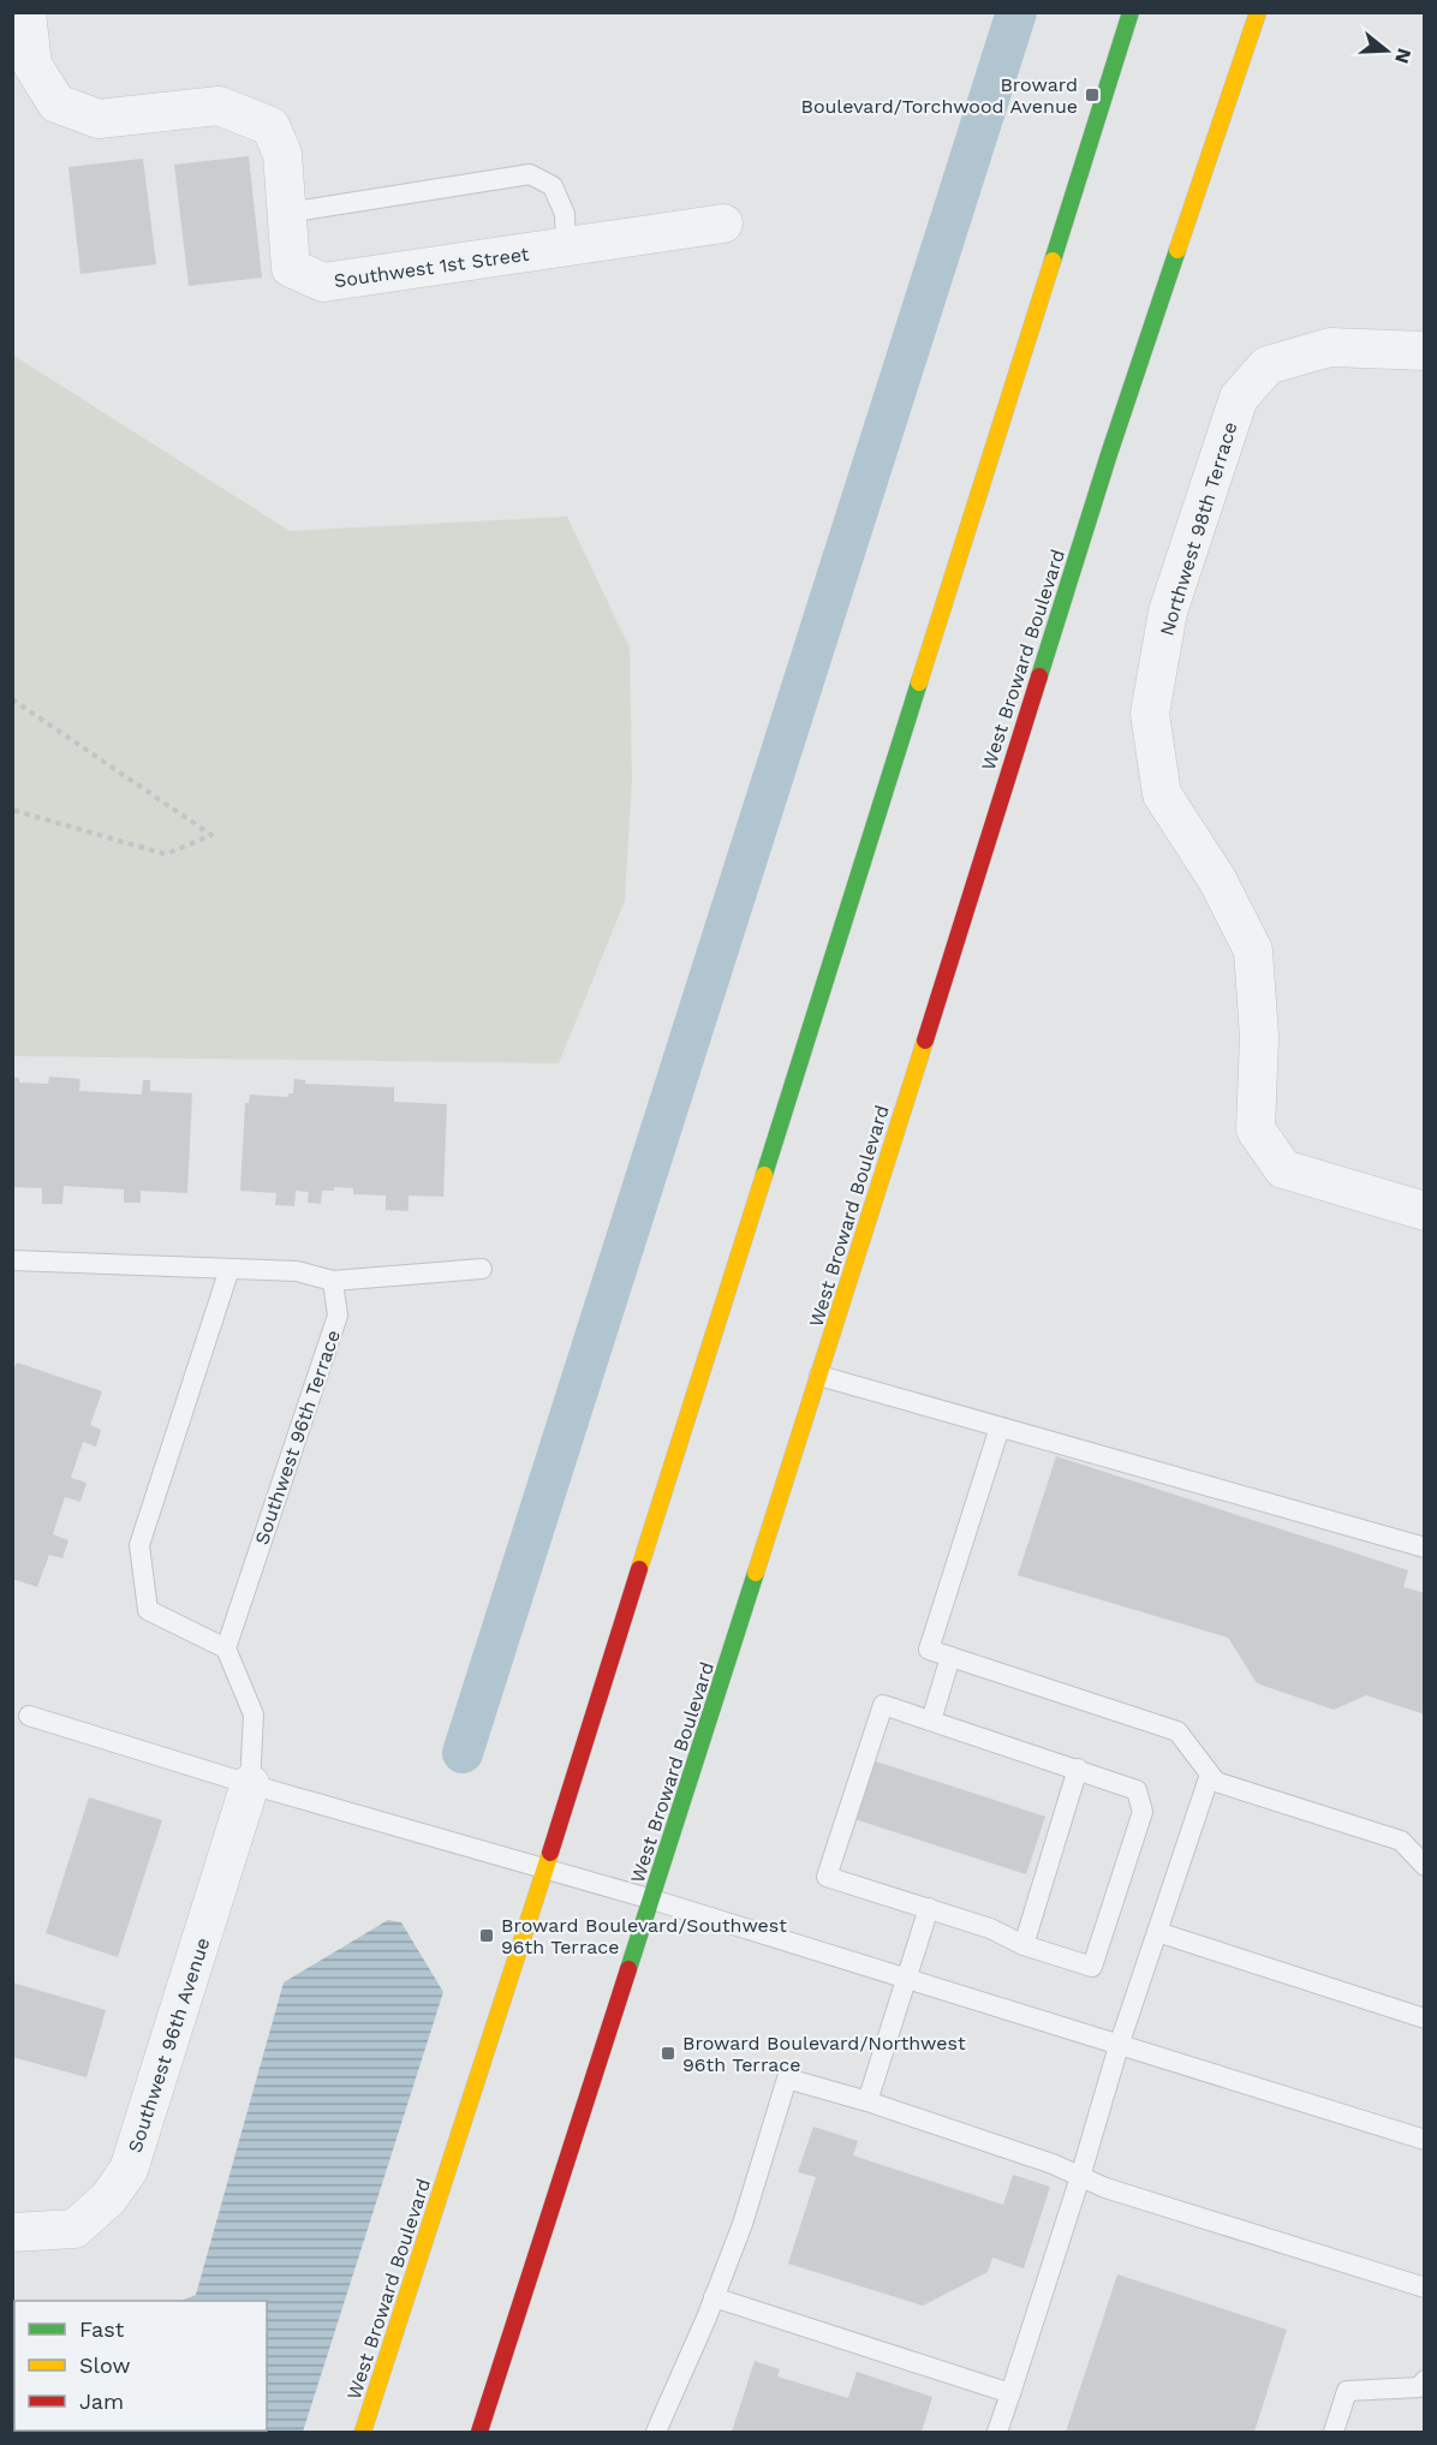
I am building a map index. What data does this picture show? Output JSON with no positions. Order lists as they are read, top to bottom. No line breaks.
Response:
{"streets":{"main road":["West Broward Boulevard"],"street":["Southwest 1st Street","Northwest 98th Terrace","Southwest 96th Avenue"],"lane":["Southwest 96th Terrace"]},"places":{"transit":["Broward Boulevard/Torchwood Avenue","Broward Boulevard/Southwest 96th Terrace","Broward Boulevard/Northwest 96th Terrace"]},"legend":["Fast","Slow","Jam"],"north":"right"}
